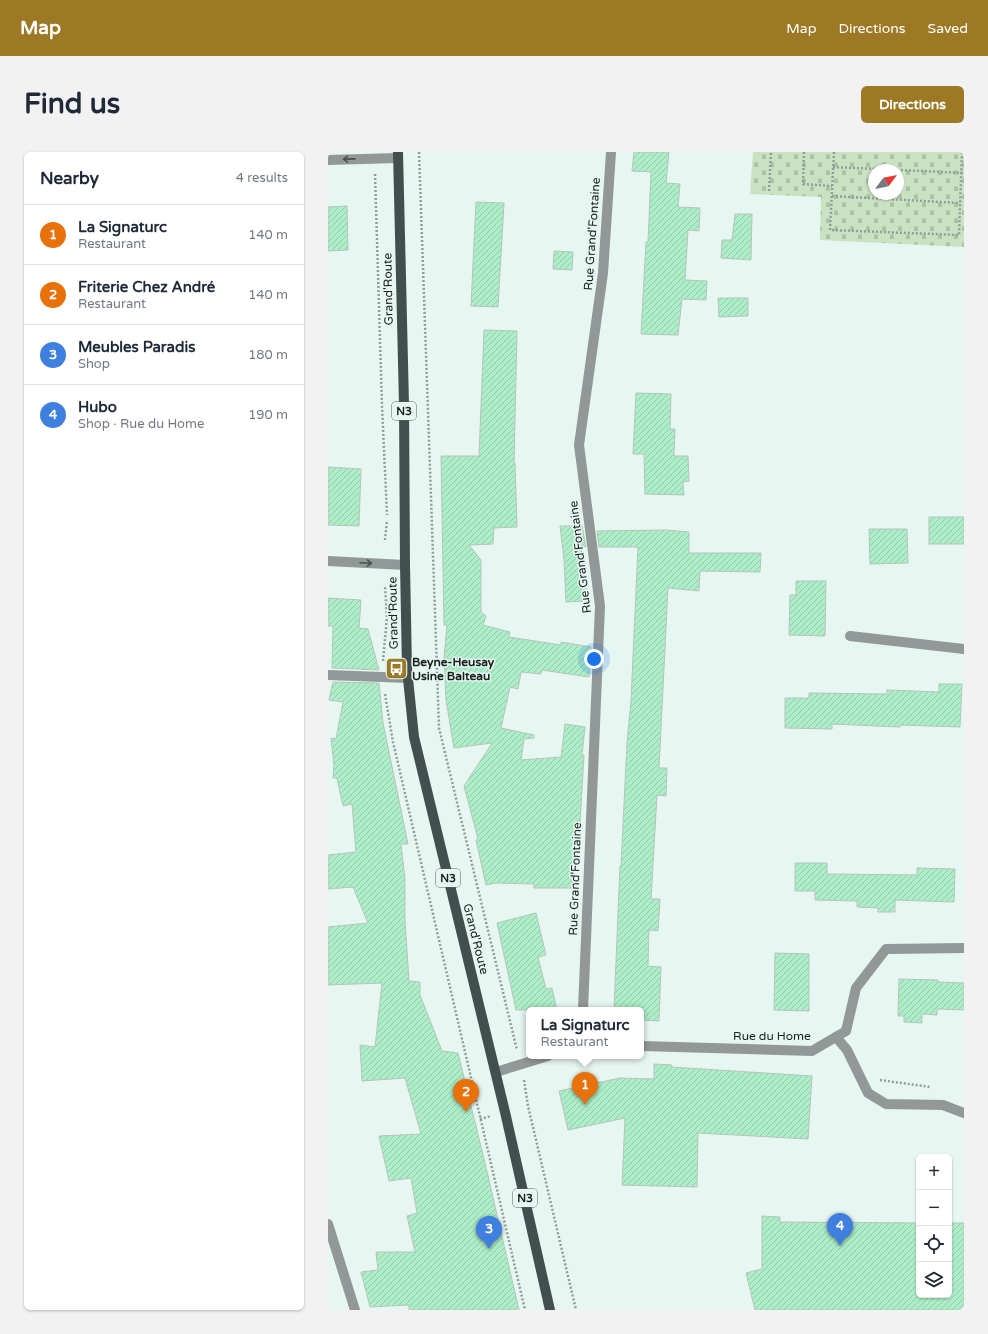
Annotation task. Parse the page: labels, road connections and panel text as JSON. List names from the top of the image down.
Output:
{
  "streets": {
    "main road": ["Grand'Route", "N3"],
    "street": ["Rue Grand'Fontaine", "Rue du Home"]
  },
  "places": {
    "bus stop": ["Beyne-Heusay Usine Balteau"]
  },
  "north": "top right",
  "page": {
    "header": "Map",
    "nav": ["Map", "Directions", "Saved"],
    "buttons": "Directions",
    "title": "Find us",
    "heading": ["Nearby", "4 results"],
    "list": [
      {
        "mark": "1",
        "name": "La Signaturc",
        "note": "Restaurant",
        "value": "140 m"
      },
      {
        "mark": "2",
        "name": "Friterie Chez André",
        "note": "Restaurant",
        "value": "140 m"
      },
      {
        "mark": "3",
        "name": "Meubles Paradis",
        "note": "Shop",
        "value": "180 m"
      },
      {
        "mark": "4",
        "name": "Hubo",
        "note": "Shop · Rue du Home",
        "value": "190 m"
      }
    ],
    "popup": ["La Signaturc", "Restaurant"],
    "pins": [
      "1",
      "2",
      "4",
      "3"
    ],
    "map_buttons": ["+", "−"]
  }
}
